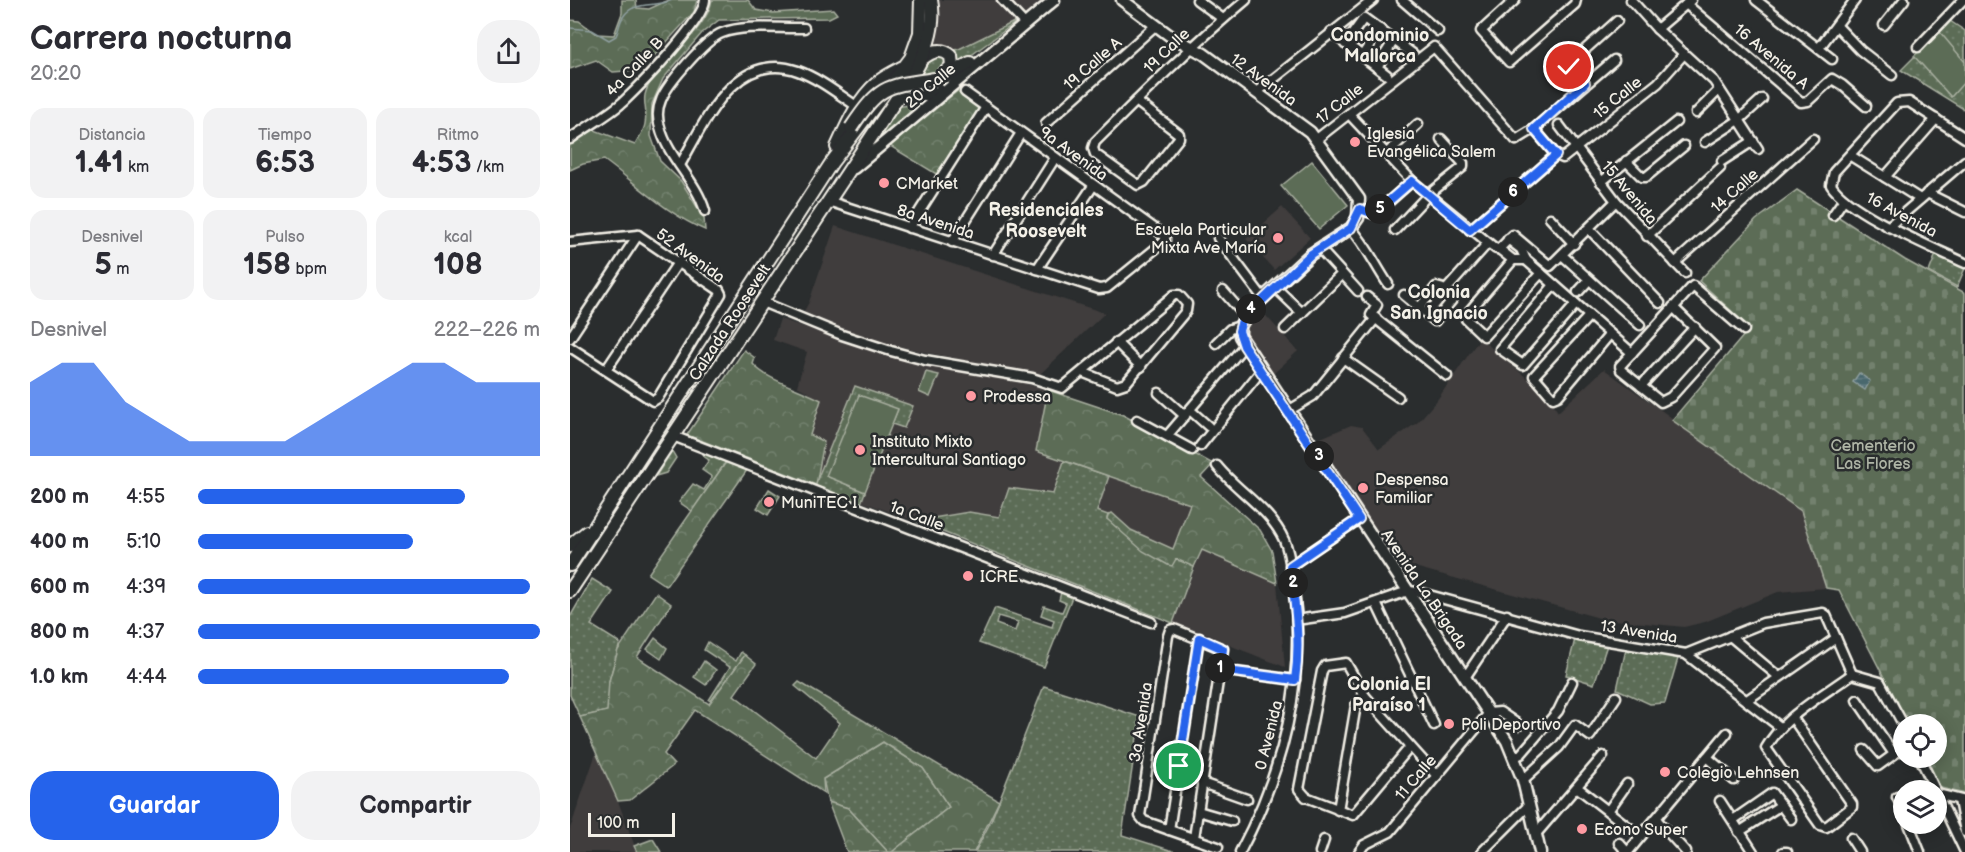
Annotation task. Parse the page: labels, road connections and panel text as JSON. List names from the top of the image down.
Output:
{
  "streets": {
    "highway": ["Calzada Roosevelt"],
    "main road": ["12 Avenida", "20 Calle", "Avenida La Brigada"],
    "street": [
      "19 Calle",
      "16 Avenida A",
      "19 Calle A",
      "4a Calle B",
      "15 Calle",
      "17 Calle",
      "9a Avenida",
      "14 Calle",
      "15 Avenida",
      "16 Avenida",
      "8a Avenida",
      "52 Avenida",
      "1a Calle",
      "13 Avenida",
      "3a Avenida",
      "0 Avenida",
      "11 Calle"
    ]
  },
  "crossings": [
    ["19 Calle", "12 Avenida"],
    ["19 Calle A", "12 Avenida"],
    ["12 Avenida", "17 Calle"],
    ["20 Calle", "Calzada Roosevelt"],
    ["15 Calle", "15 Avenida"],
    ["9a Avenida", "8a Avenida"],
    ["14 Calle", "15 Avenida"],
    ["8a Avenida", "Calzada Roosevelt"],
    ["Calzada Roosevelt", "1a Calle"],
    ["Avenida La Brigada", "11 Calle"]
  ],
  "districts": [
    "Condominio Mallorca",
    "Residenciales Roosevelt",
    "Colonia San Ignacio",
    "Colonia El Paraíso 1"
  ],
  "parks": ["Cementerio Las Flores"],
  "places": [
    "Iglesia Evangélica Salem",
    "CMarket",
    "Escuela Particular Mixta Ave María",
    "Prodessa",
    "Instituto Mixto Intercultural Santiago",
    "Despensa Familiar",
    "MuniTEC I",
    "ICRE",
    "Poli Deportivo",
    "Colegio Lehnsen",
    "Econo Super"
  ],
  "scale_bar": "100 m",
  "page": {
    "heading": ["Carrera nocturna", "20:20"],
    "stats": [
      ["Distancia", "1.41 km"],
      ["Tiempo", "6:53"],
      ["Ritmo", "4:53 /km"],
      ["Desnivel", "5 m"],
      ["Pulso", "158 bpm"],
      ["kcal", "108"]
    ],
    "pins": [
      "6",
      "5",
      "4",
      "3",
      "2",
      "1"
    ],
    "chart": ["Desnivel", "222–226 m"],
    "list": [
      {
        "name": "200 m",
        "note": "4:55"
      },
      {
        "name": "400 m",
        "note": "5:10"
      },
      {
        "name": "600 m",
        "note": "4:39"
      },
      {
        "name": "800 m",
        "note": "4:37"
      },
      {
        "name": "1.0 km",
        "note": "4:44"
      }
    ],
    "buttons": ["Guardar", "Compartir"],
    "scale": "100 m"
  }
}
